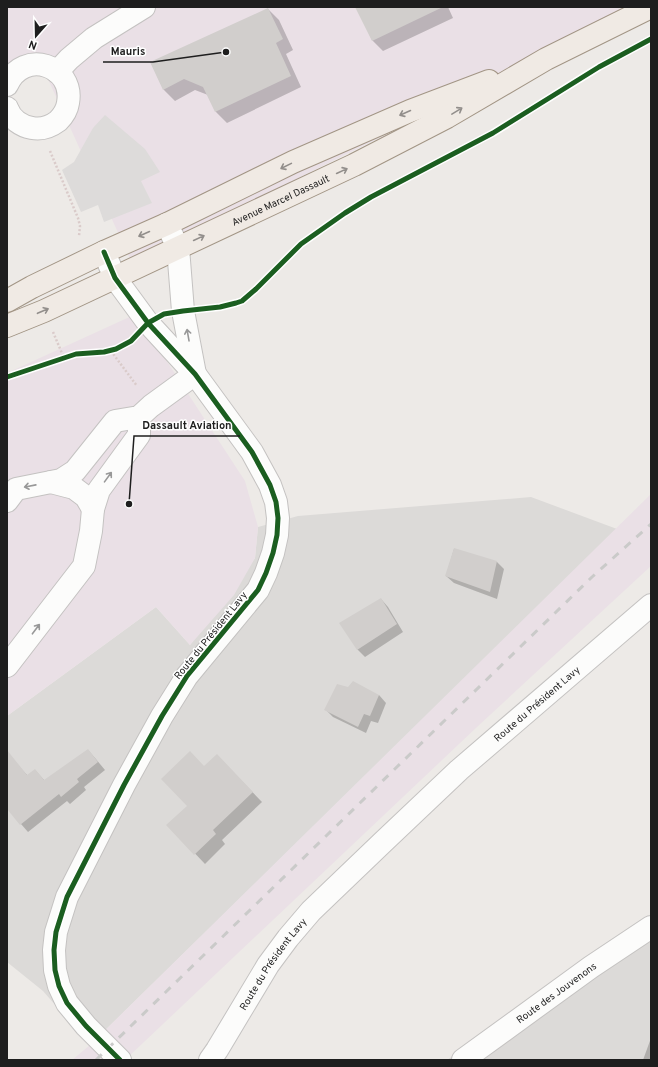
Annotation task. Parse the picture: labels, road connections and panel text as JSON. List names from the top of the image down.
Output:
{
  "streets": {
    "main road": ["Avenue Marcel Dassault"],
    "street": ["Route du Président Lavy", "Route des Jouvenons"]
  },
  "crossings": [
    ["Avenue Marcel Dassault", "Route du Président Lavy"]
  ],
  "places": ["Mauris", "Dassault Aviation"],
  "north": "bottom"
}
